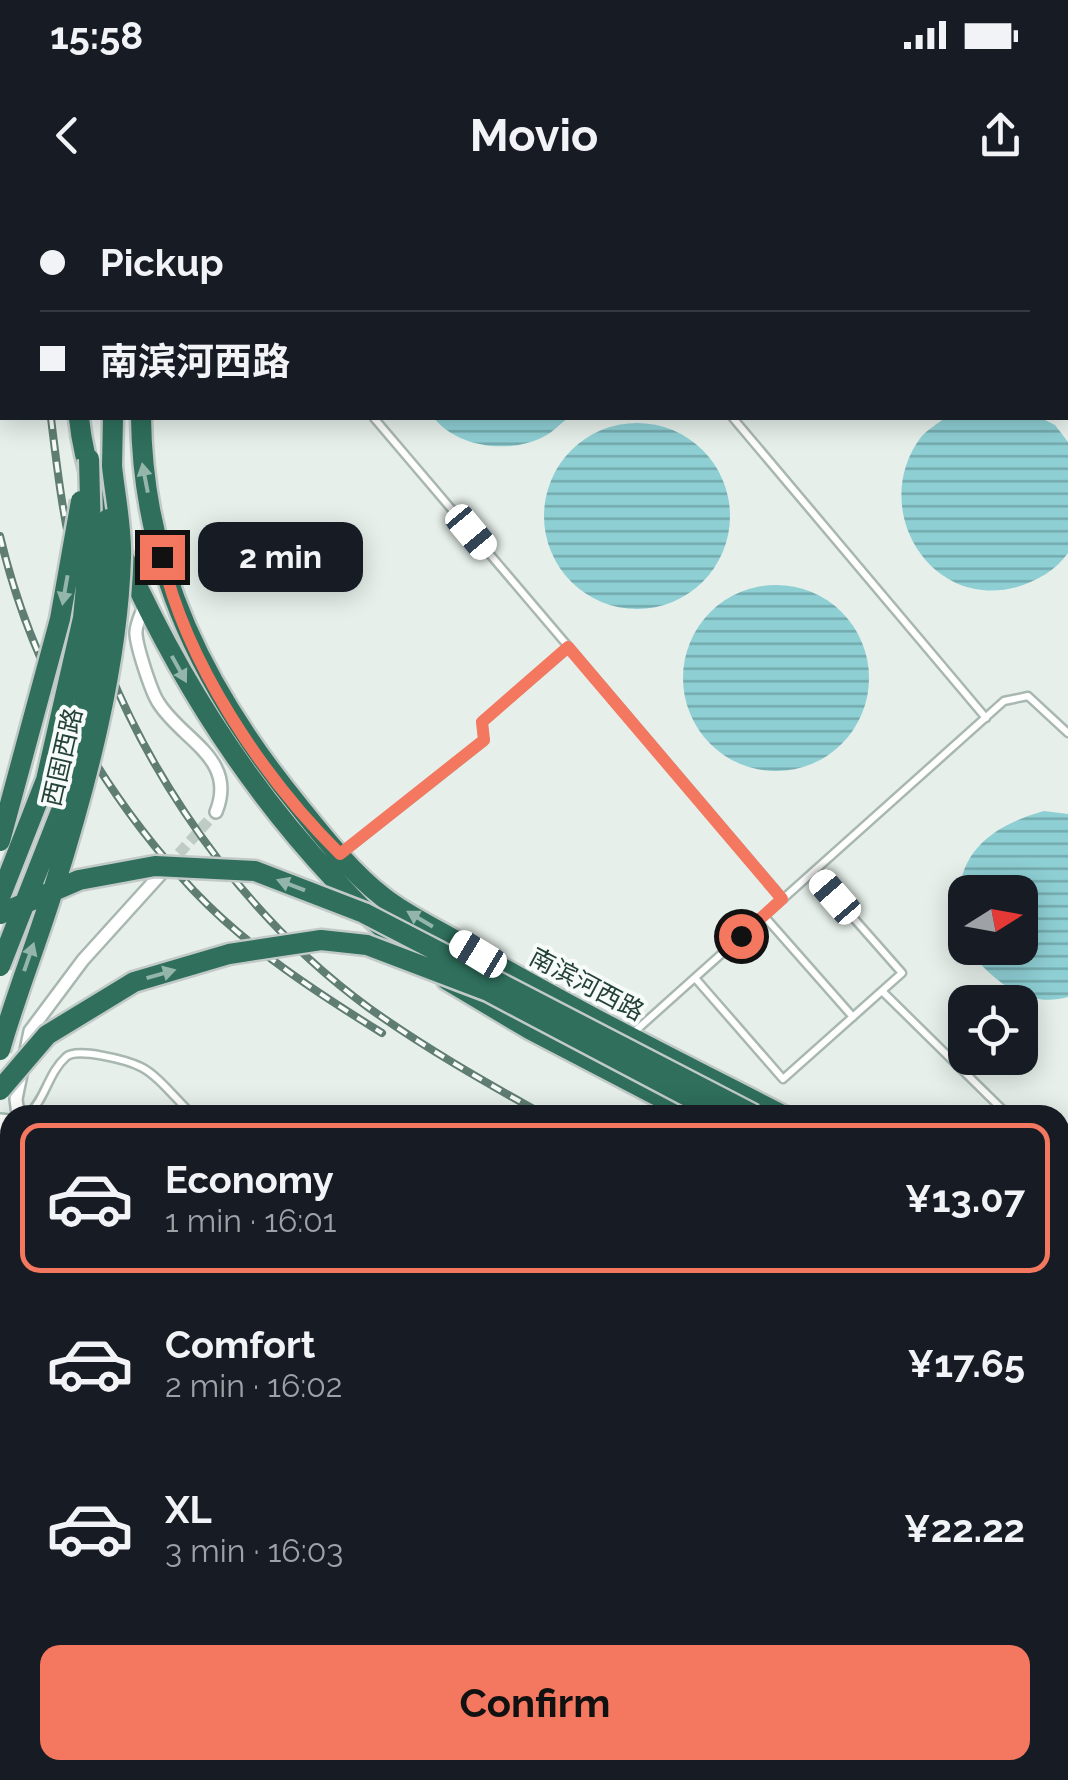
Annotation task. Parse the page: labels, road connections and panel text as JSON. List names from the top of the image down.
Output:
{
  "streets": {
    "highway": ["西固西路", "南滨河西路"]
  },
  "north": "right",
  "page": {
    "status": "15:58",
    "header": "Movio",
    "banner": ["Pickup", "南滨河西路"],
    "bubble": "2 min",
    "list": [
      {
        "name": "Economy",
        "note": "1 min · 16:01",
        "value": "¥13.07"
      },
      {
        "name": "Comfort",
        "note": "2 min · 16:02",
        "value": "¥17.65"
      },
      {
        "name": "XL",
        "note": "3 min · 16:03",
        "value": "¥22.22"
      }
    ],
    "buttons": "Confirm"
  }
}
